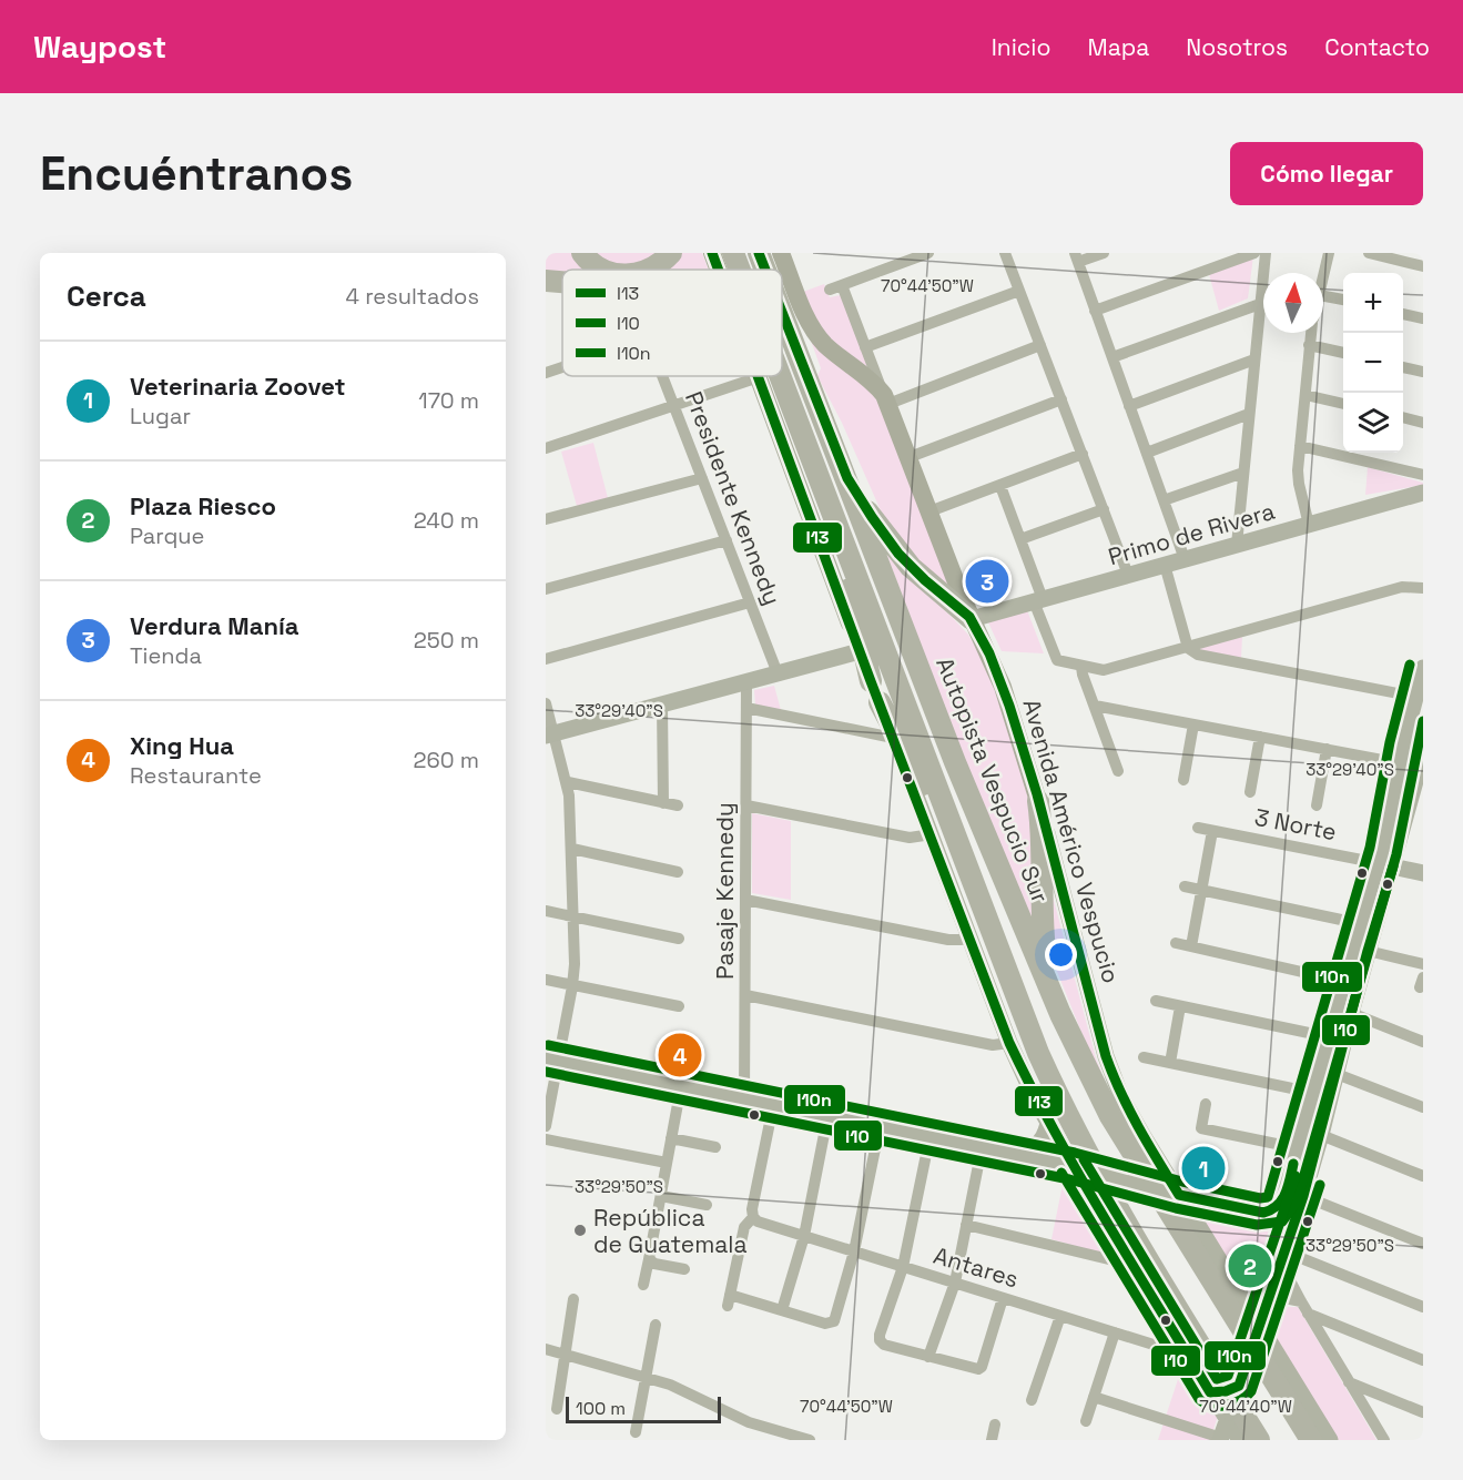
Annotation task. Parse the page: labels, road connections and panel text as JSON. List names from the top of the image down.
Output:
{
  "streets": {
    "highway": ["Autopista Vespucio Sur"],
    "main road": ["Primo de Rivera", "3 Norte", "Avenida Américo Vespucio"],
    "street": ["Presidente Kennedy", "Pasaje Kennedy", "Antares"]
  },
  "crossings": [
    ["Primo de Rivera", "Avenida Américo Vespucio"]
  ],
  "places": ["República de Guatemala"],
  "lines": ["transit line I13", "transit line I10n", "transit line I10"],
  "legend": ["I13", "I10", "I10n"],
  "scale_bar": "100 m",
  "north": "top",
  "page": {
    "header": "Waypost",
    "nav": [
      "Inicio",
      "Mapa",
      "Nosotros",
      "Contacto"
    ],
    "buttons": "Cómo llegar",
    "title": "Encuéntranos",
    "heading": ["Cerca", "4 resultados"],
    "map_buttons": ["+", "−"],
    "list": [
      {
        "mark": "1",
        "name": "Veterinaria Zoovet",
        "note": "Lugar",
        "value": "170 m"
      },
      {
        "mark": "2",
        "name": "Plaza Riesco",
        "note": "Parque",
        "value": "240 m"
      },
      {
        "mark": "3",
        "name": "Verdura Manía",
        "note": "Tienda",
        "value": "250 m"
      },
      {
        "mark": "4",
        "name": "Xing Hua",
        "note": "Restaurante",
        "value": "260 m"
      }
    ],
    "pins": [
      "3",
      "4",
      "1",
      "2"
    ],
    "scale": "100 m"
  },
  "coordinates": [
    "70°44'50\"W",
    "33°29'40\"S",
    "33°29'50\"S",
    "70°44'40\"W"
  ]
}
